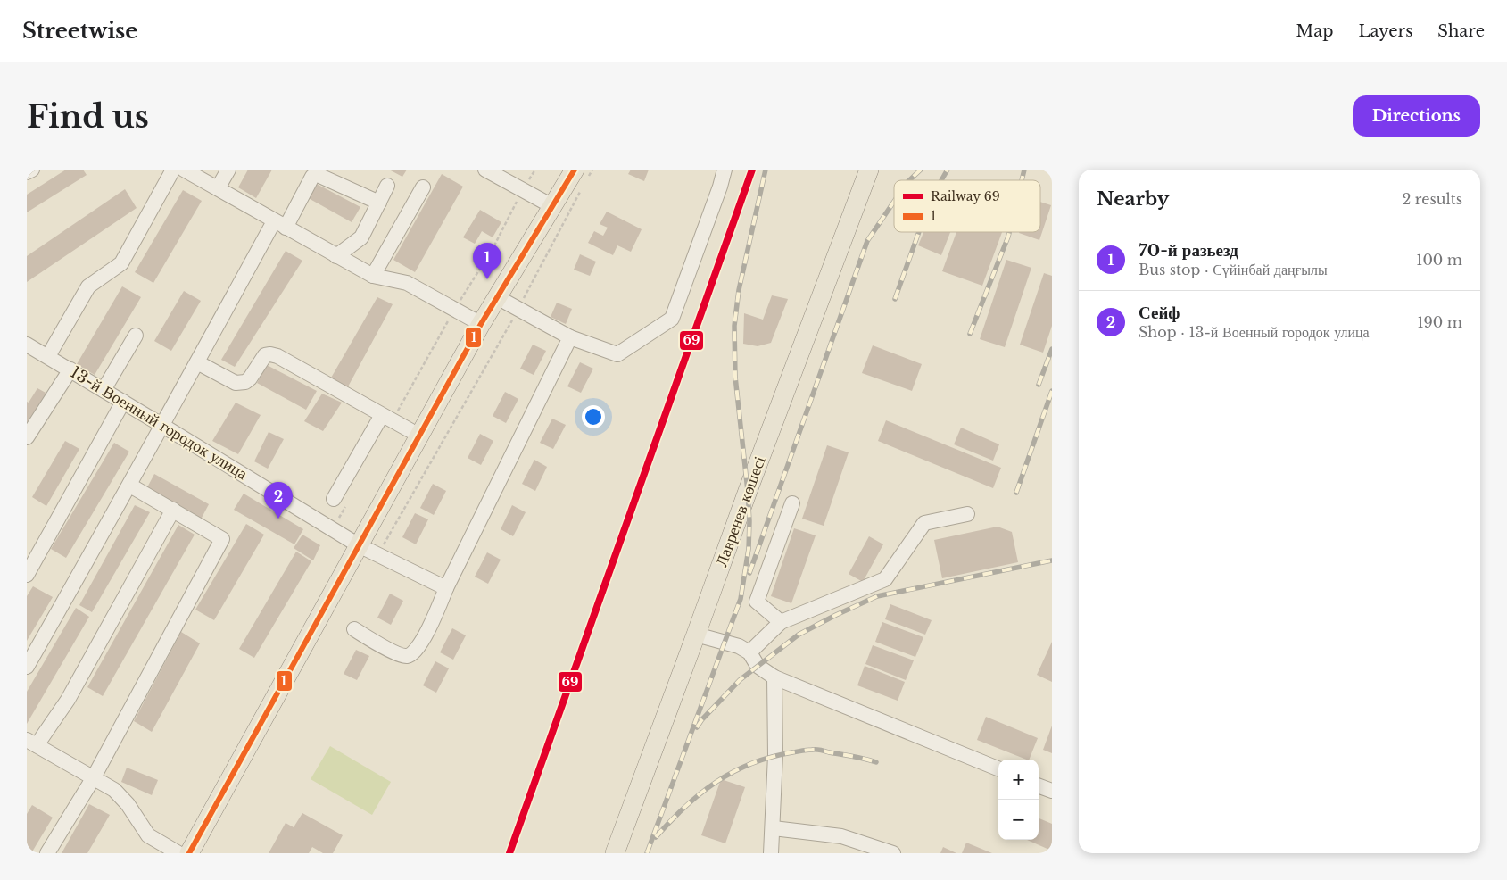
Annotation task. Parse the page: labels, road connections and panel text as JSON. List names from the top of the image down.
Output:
{
  "streets": {
    "main road": ["Лавренев көшесі"],
    "street": ["13-й Военный городок улица"]
  },
  "lines": ["rail line 69", "transit line 1"],
  "legend": ["Railway 69", "1"],
  "page": {
    "header": "Streetwise",
    "nav": ["Map", "Layers", "Share"],
    "buttons": "Directions",
    "title": "Find us",
    "heading": ["Nearby", "2 results"],
    "list": [
      {
        "mark": "1",
        "name": "70-й разьезд",
        "note": "Bus stop · Сүйінбай даңғылы",
        "value": "100 m"
      },
      {
        "mark": "2",
        "name": "Сейф",
        "note": "Shop · 13-й Военный городок улица",
        "value": "190 m"
      }
    ],
    "pins": ["1", "2"],
    "map_buttons": ["+", "−"]
  }
}
